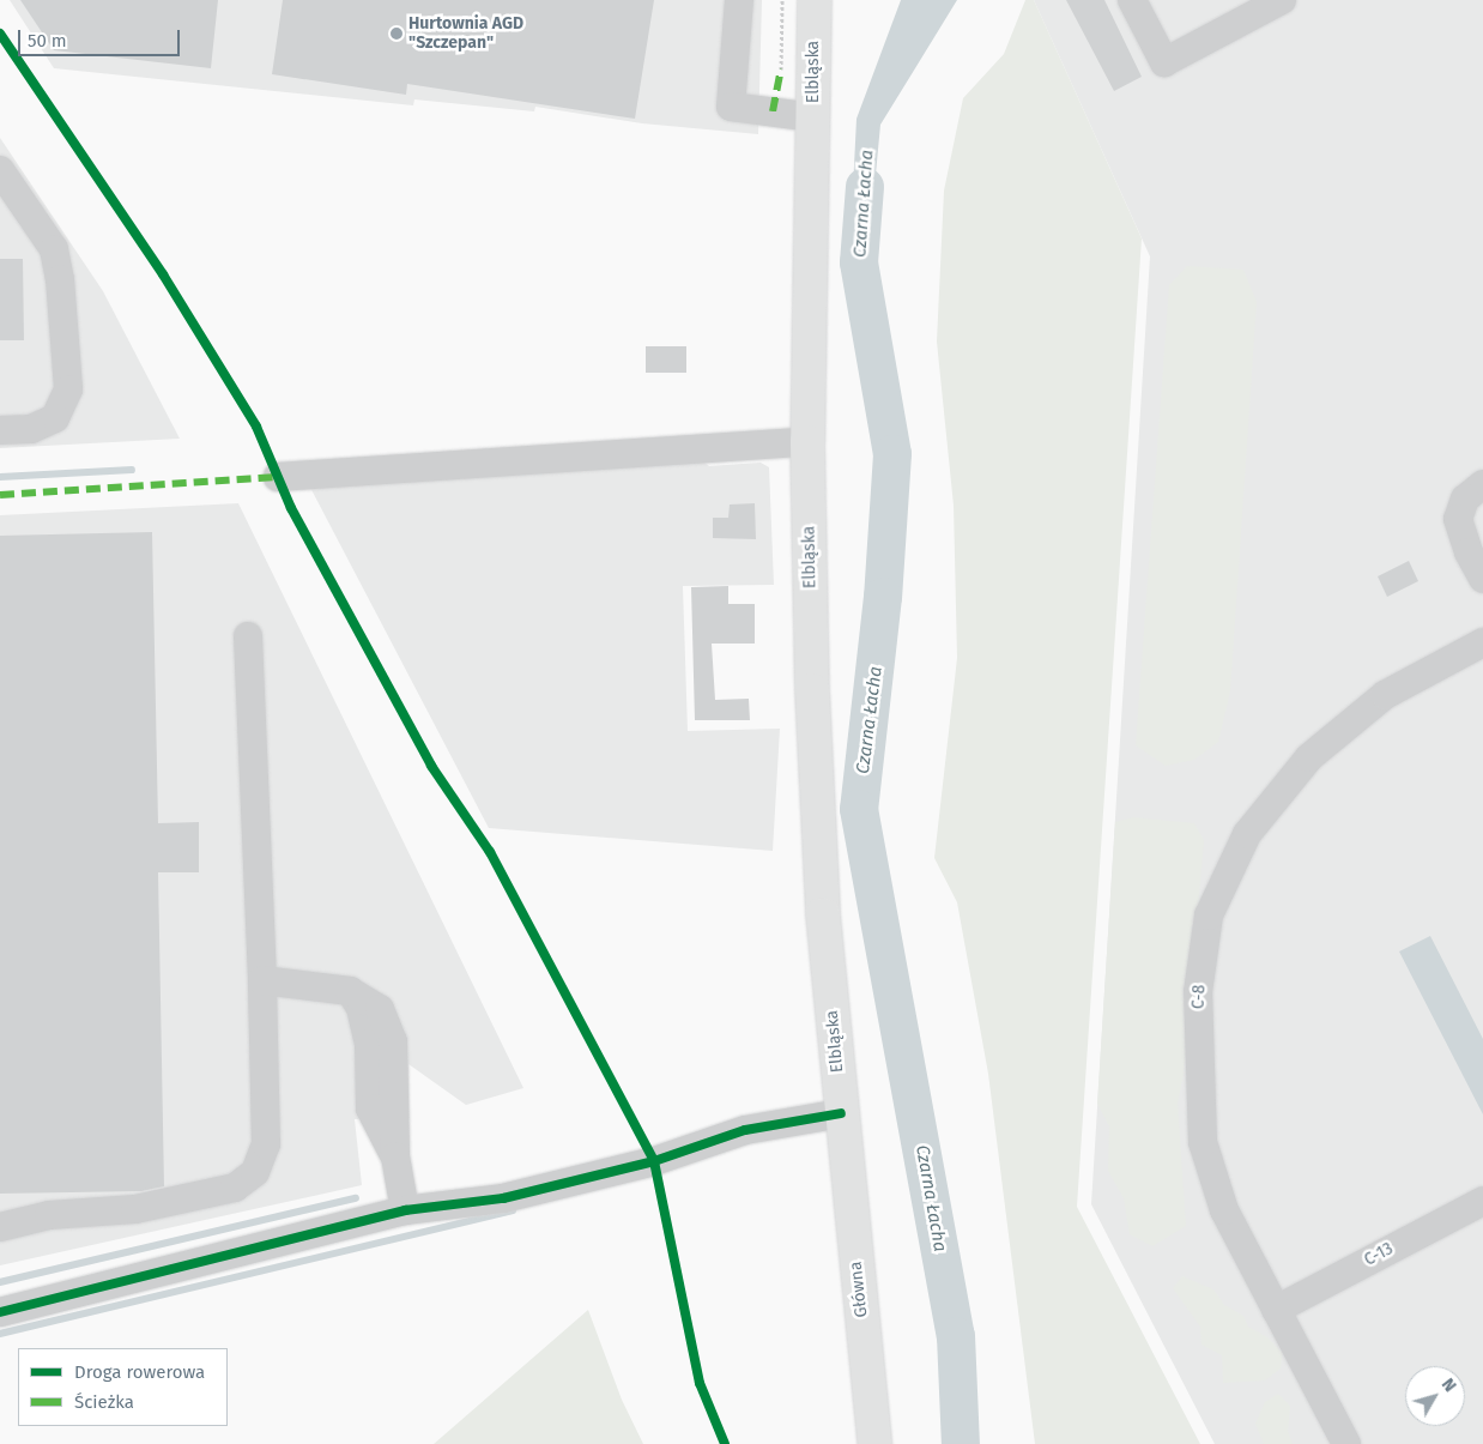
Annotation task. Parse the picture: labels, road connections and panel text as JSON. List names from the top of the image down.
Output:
{
  "streets": {
    "main road": ["Elbląska", "Główna"],
    "street": ["C-8", "C-13"]
  },
  "crossings": [
    ["Elbląska", "Główna"],
    ["C-8", "C-13"]
  ],
  "water": ["Czarna Łacha"],
  "places": ["Hurtownia AGD \"Szczepan\""],
  "legend": ["Droga rowerowa", "Ścieżka"],
  "scale_bar": "50 m",
  "north": "top right"
}
